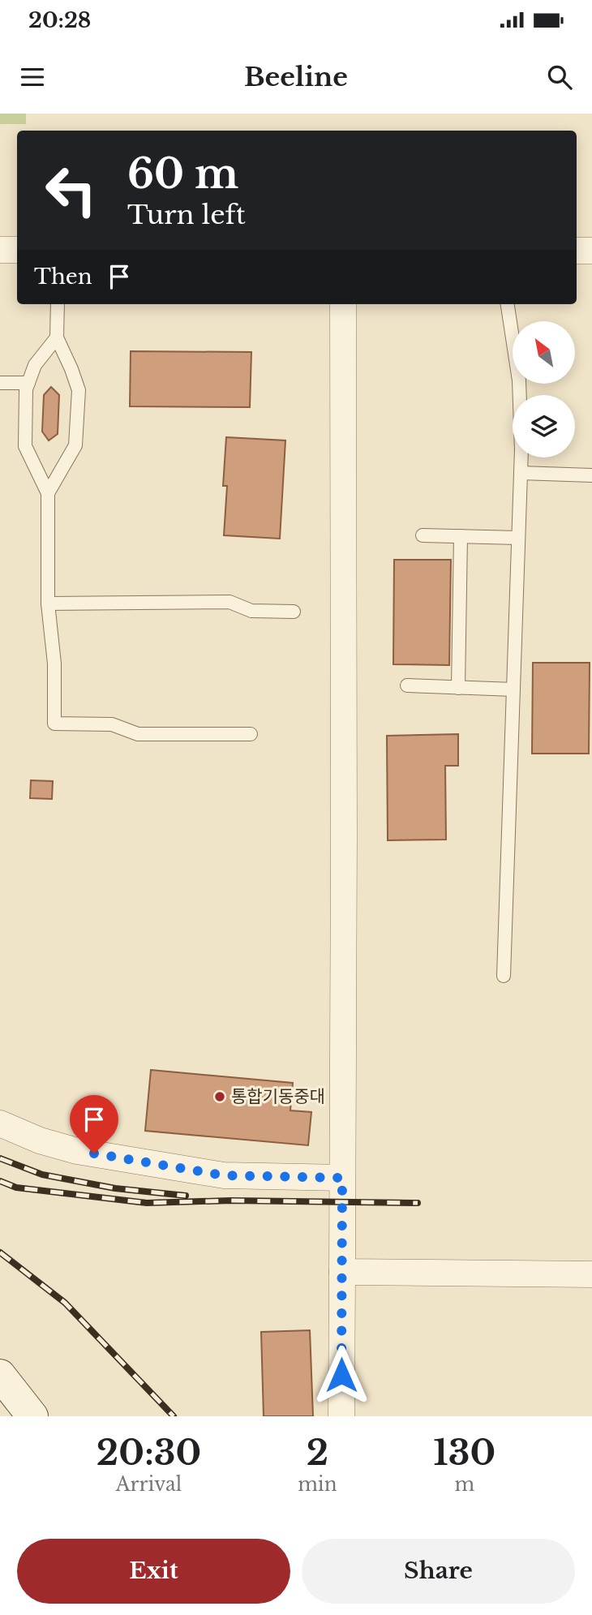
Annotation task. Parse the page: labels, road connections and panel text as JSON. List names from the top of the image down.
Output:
{
  "places": ["통합기동중대"],
  "north": "top left",
  "page": {
    "status": "20:28",
    "header": "Beeline",
    "turn": ["60 m", "Turn left"],
    "then": "Then",
    "eta": [
      "20:30",
      "Arrival",
      "2",
      "min",
      "130",
      "m"
    ],
    "buttons": ["Exit", "Share"]
  }
}
